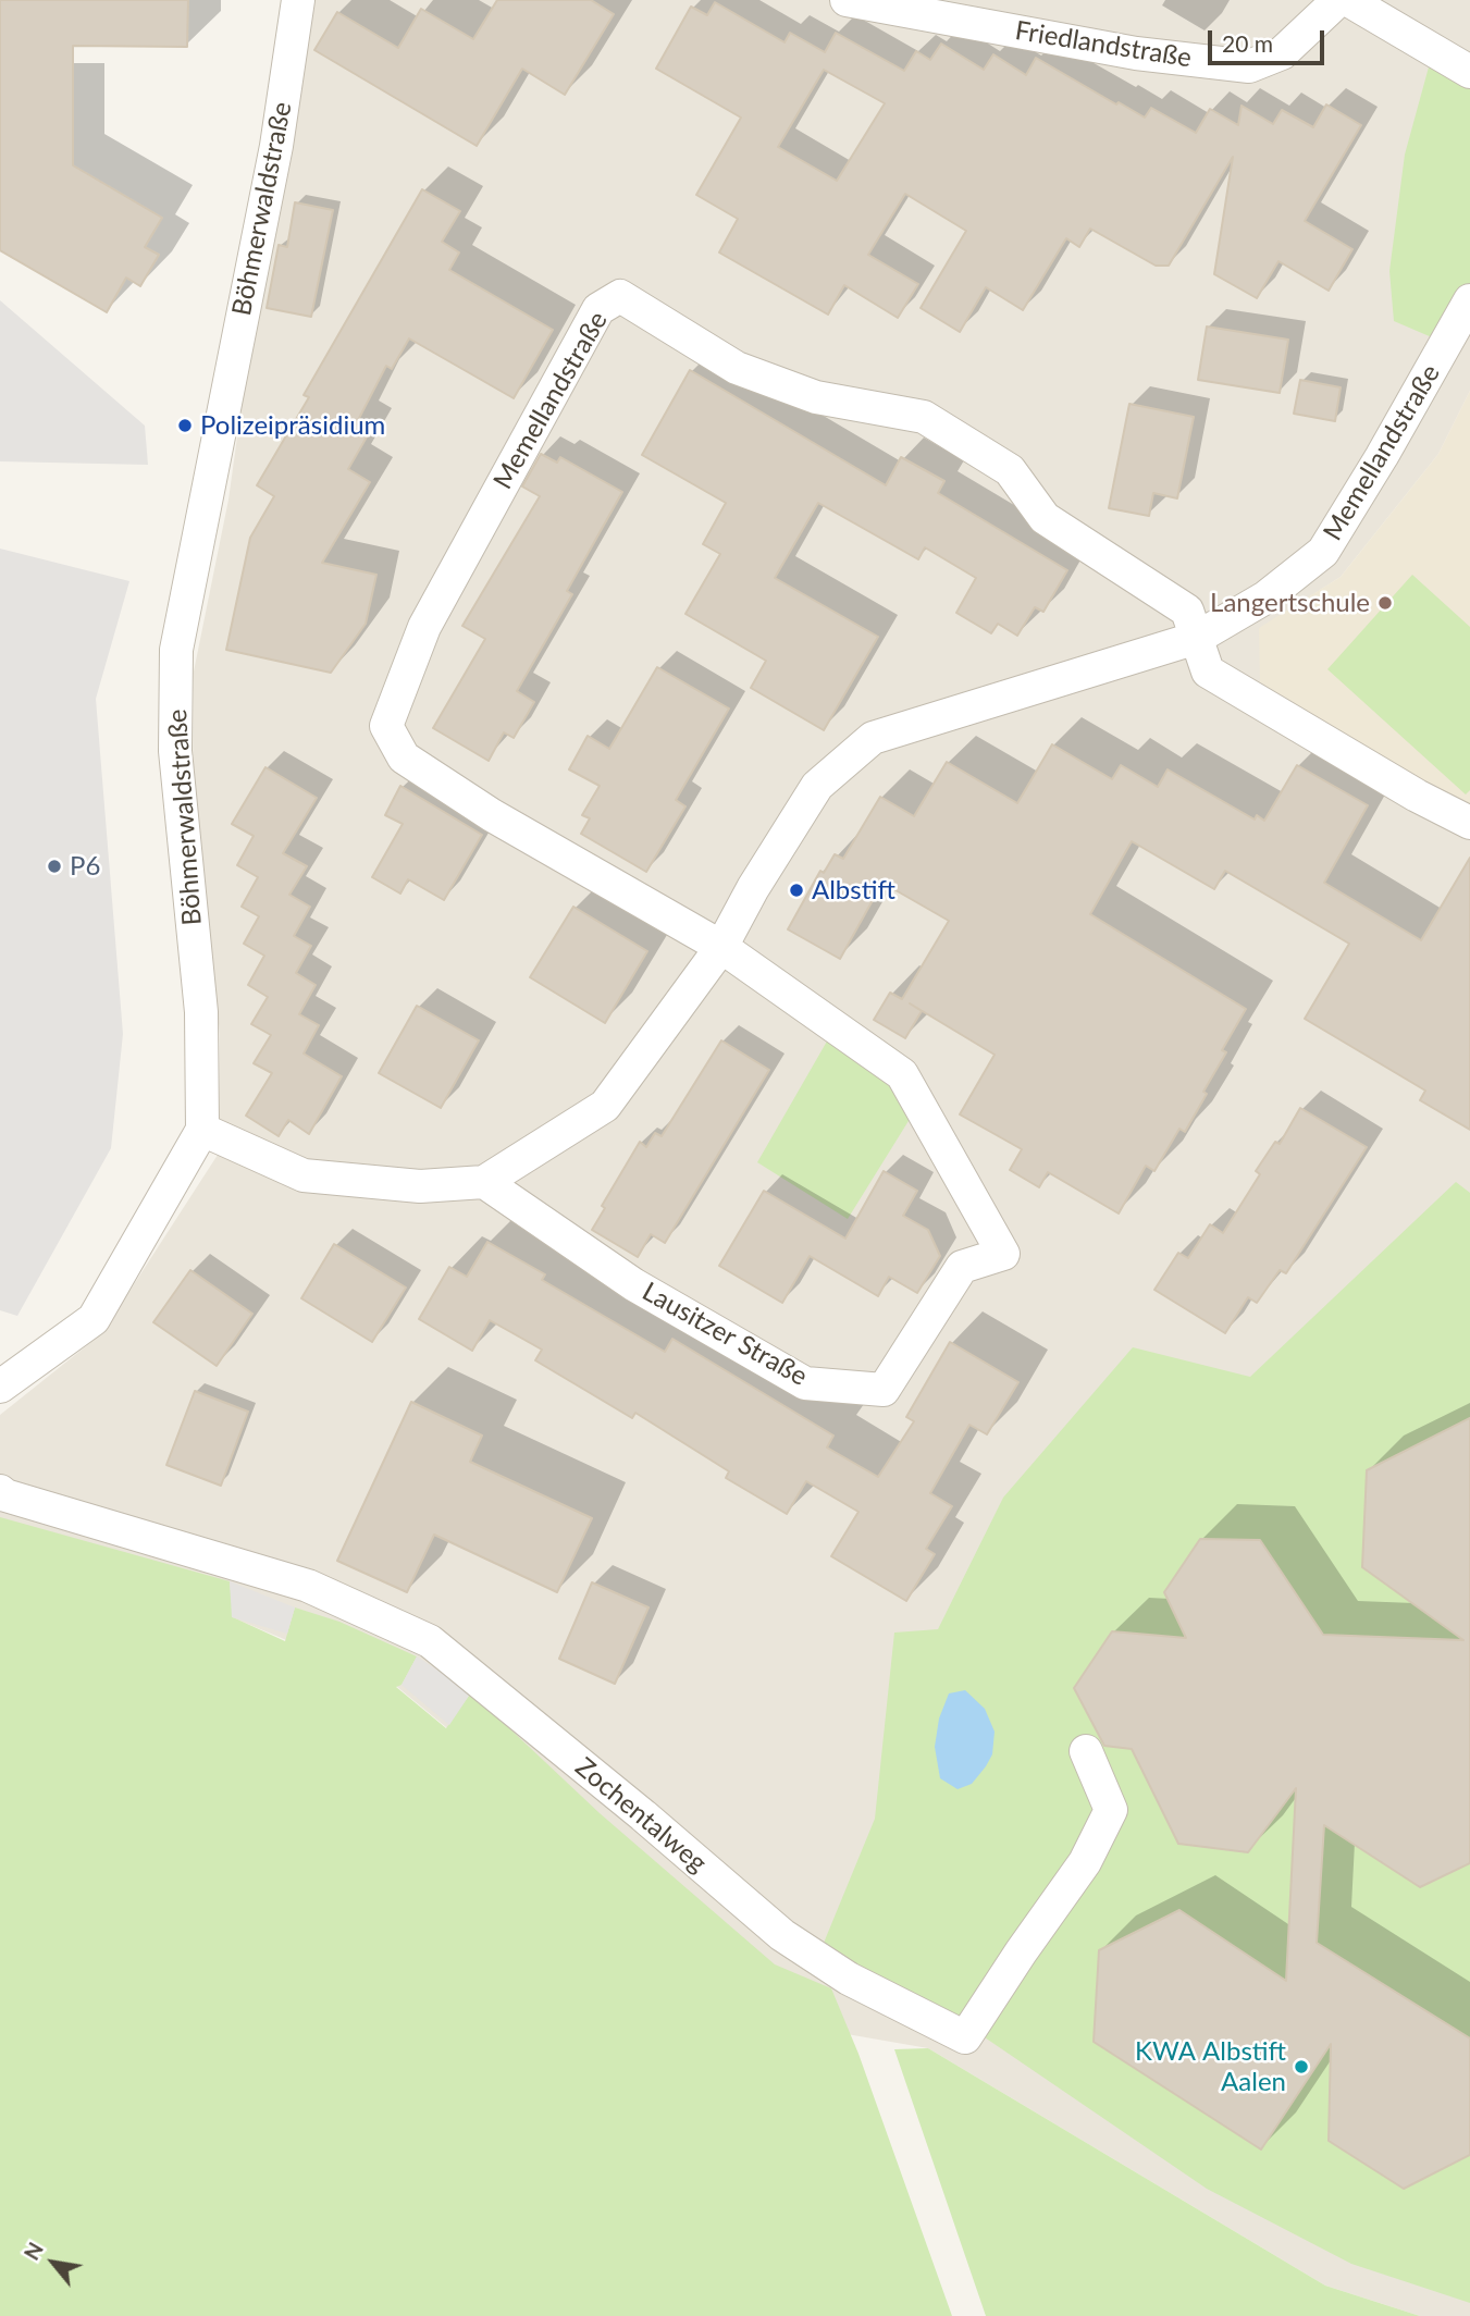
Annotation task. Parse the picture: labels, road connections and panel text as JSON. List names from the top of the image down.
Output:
{
  "streets": {
    "street": [
      "Friedlandstraße",
      "Böhmerwaldstraße",
      "Memellandstraße",
      "Lausitzer Straße",
      "Zochentalweg"
    ]
  },
  "crossings": [
    ["Böhmerwaldstraße", "Memellandstraße"],
    ["Memellandstraße", "Lausitzer Straße"]
  ],
  "places": [
    "Polizeipräsidium",
    "Langertschule",
    "P6",
    "Albstift",
    "KWA Albstift Aalen"
  ],
  "scale_bar": "20 m",
  "north": "top left"
}
